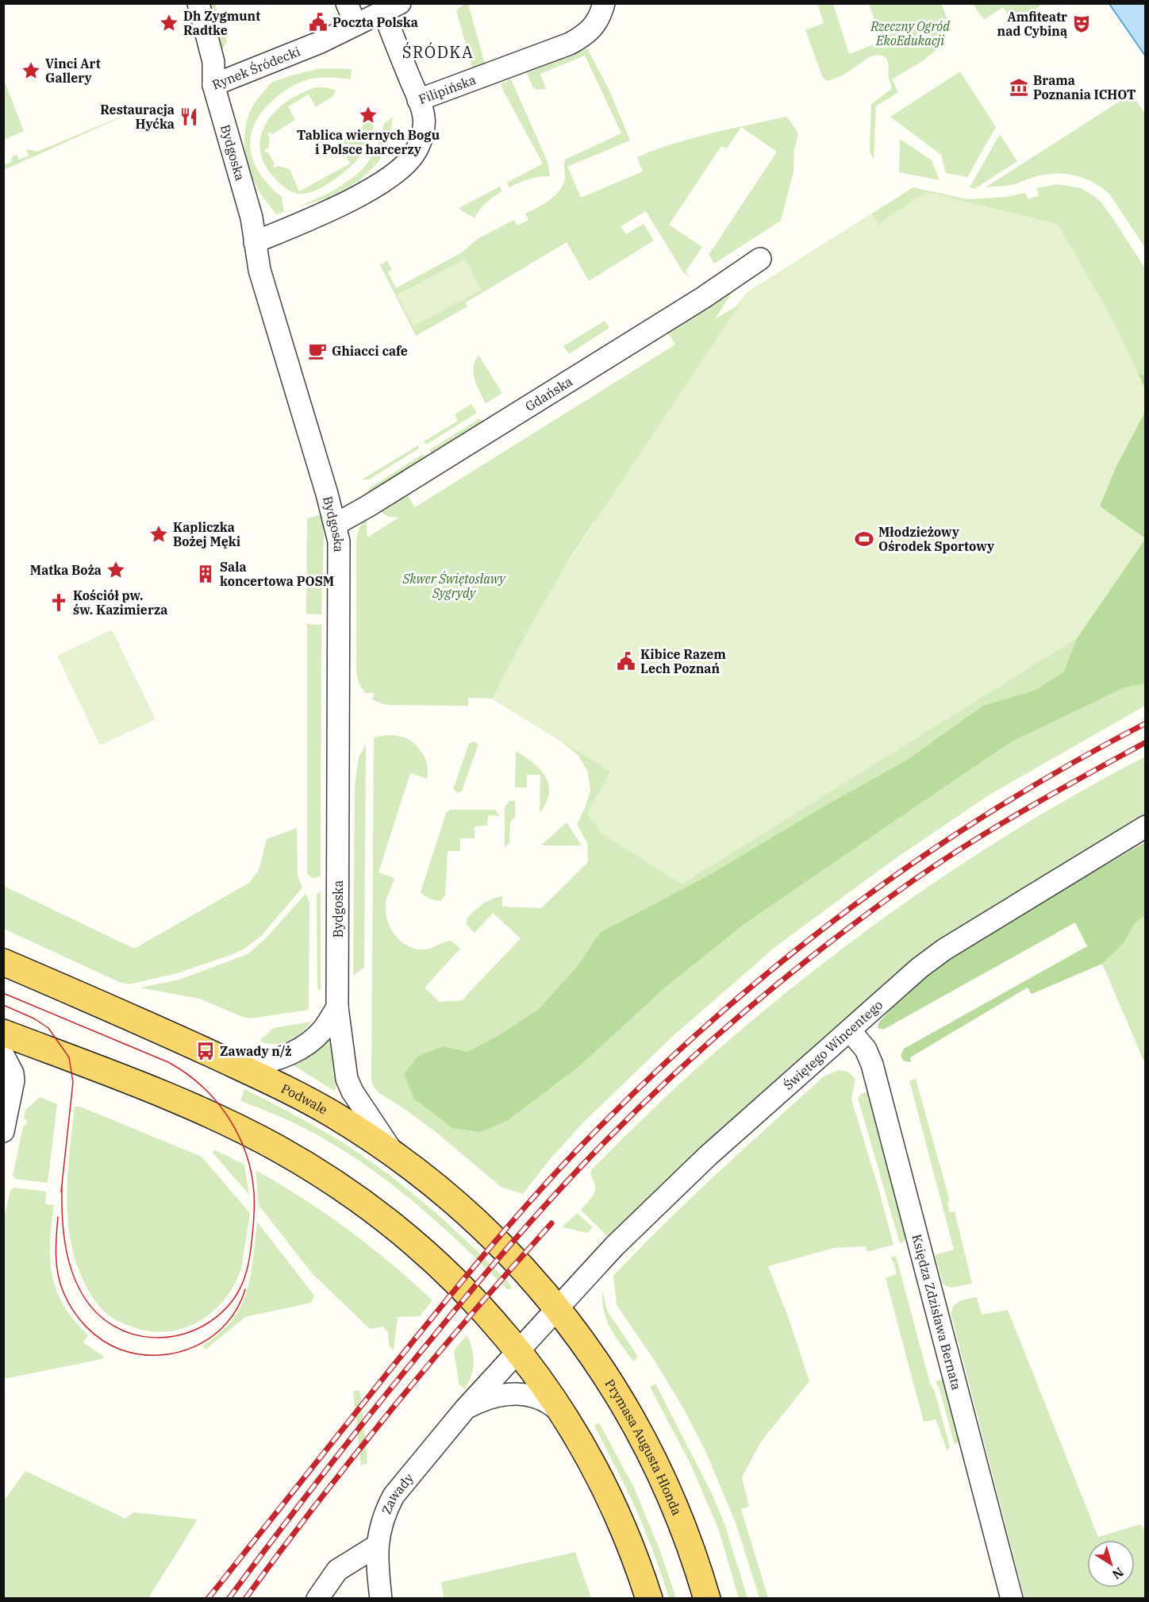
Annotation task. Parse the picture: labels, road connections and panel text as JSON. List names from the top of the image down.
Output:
{
  "streets": {
    "main road": ["Podwale", "Prymasa Augusta Hlonda"],
    "street": [
      "Rynek Śródecki",
      "Filipińska",
      "Bydgoska",
      "Gdańska",
      "Świętego Wincentego",
      "Księdza Zdzisława Bernata",
      "Zawady"
    ]
  },
  "crossings": [
    ["Rynek Śródecki", "Bydgoska"],
    ["Filipińska", "Bydgoska"],
    ["Bydgoska", "Gdańska"],
    ["Bydgoska", "Podwale"],
    ["Świętego Wincentego", "Podwale"],
    ["Świętego Wincentego", "Księdza Zdzisława Bernata"],
    ["Świętego Wincentego", "Prymasa Augusta Hlonda"],
    ["Świętego Wincentego", "Zawady"],
    ["Podwale", "Prymasa Augusta Hlonda"],
    ["Podwale", "Zawady"],
    ["Prymasa Augusta Hlonda", "Zawady"]
  ],
  "districts": ["ŚRÓDKA"],
  "parks": ["Rzeczny Ogród EkoEdukacji", "Skwer Świętosławy Sygrydy"],
  "places": {
    "public building": ["Poczta Polska", "Kibice Razem Lech Poznań"],
    "place": [
      "Dh Zygmunt Radtke",
      "Vinci Art Gallery",
      "Tablica wiernych Bogu i Polsce harcerzy",
      "Kapliczka Bożej Męki",
      "Matka Boża"
    ],
    "theatre": ["Amfiteatr nad Cybiną"],
    "museum": ["Brama Poznania ICHOT"],
    "restaurant": ["Restauracja Hyćka"],
    "cafe": ["Ghiacci cafe"],
    "sports": ["Młodzieżowy Ośrodek Sportowy"],
    "building": ["Sala koncertowa POSM"],
    "church": ["Kościół pw. św. Kazimierza"],
    "bus stop": ["Zawady n/ż"]
  },
  "north": "bottom right"
}
